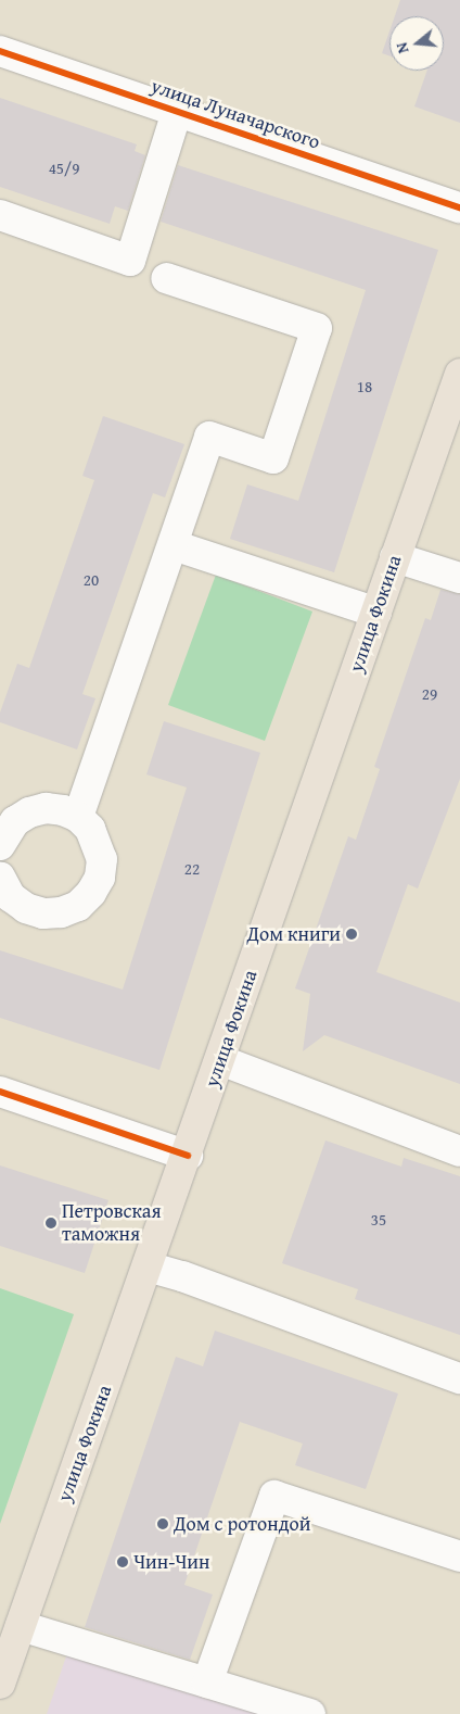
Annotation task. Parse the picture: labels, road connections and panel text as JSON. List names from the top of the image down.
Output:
{
  "streets": {
    "main road": ["улица Фокина"],
    "street": ["улица Луначарского"]
  },
  "places": [
    "Дом книги",
    "Петровская таможня",
    "Дом с ротондой",
    "Чин-Чин"
  ],
  "house_numbers": [
    "45/9",
    "18",
    "20",
    "29",
    "22",
    "35"
  ],
  "north": "left"
}
